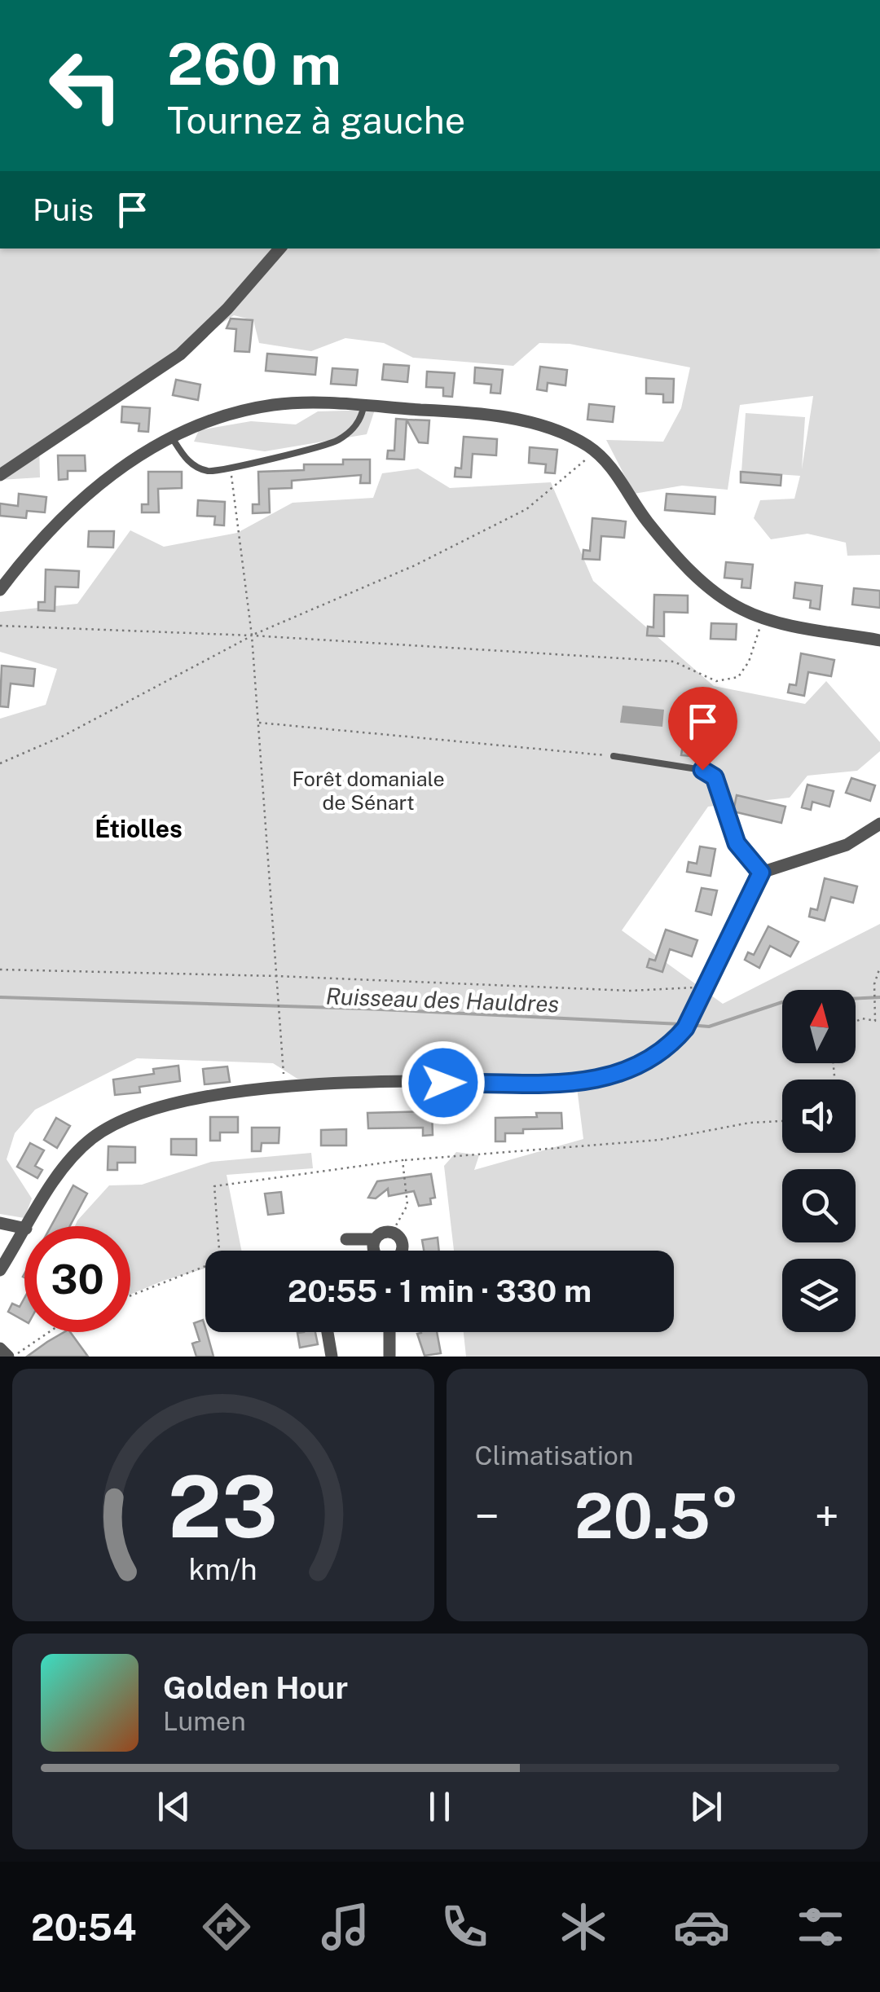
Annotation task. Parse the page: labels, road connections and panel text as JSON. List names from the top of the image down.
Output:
{
  "districts": ["Étiolles"],
  "water": ["Ruisseau des Hauldres"],
  "parks": ["Forêt domaniale de Sénart"],
  "north": "top",
  "page": {
    "turn": ["260 m", "Tournez à gauche"],
    "then": "Puis",
    "limit": "30",
    "trip": "20:55 · 1 min · 330 m",
    "tile": "Climatisation",
    "heat": ["−", "20.5°", "+"],
    "song": ["Golden Hour", "Lumen"],
    "tabs": "20:54",
    "gauge": ["23", "km/h"]
  }
}
